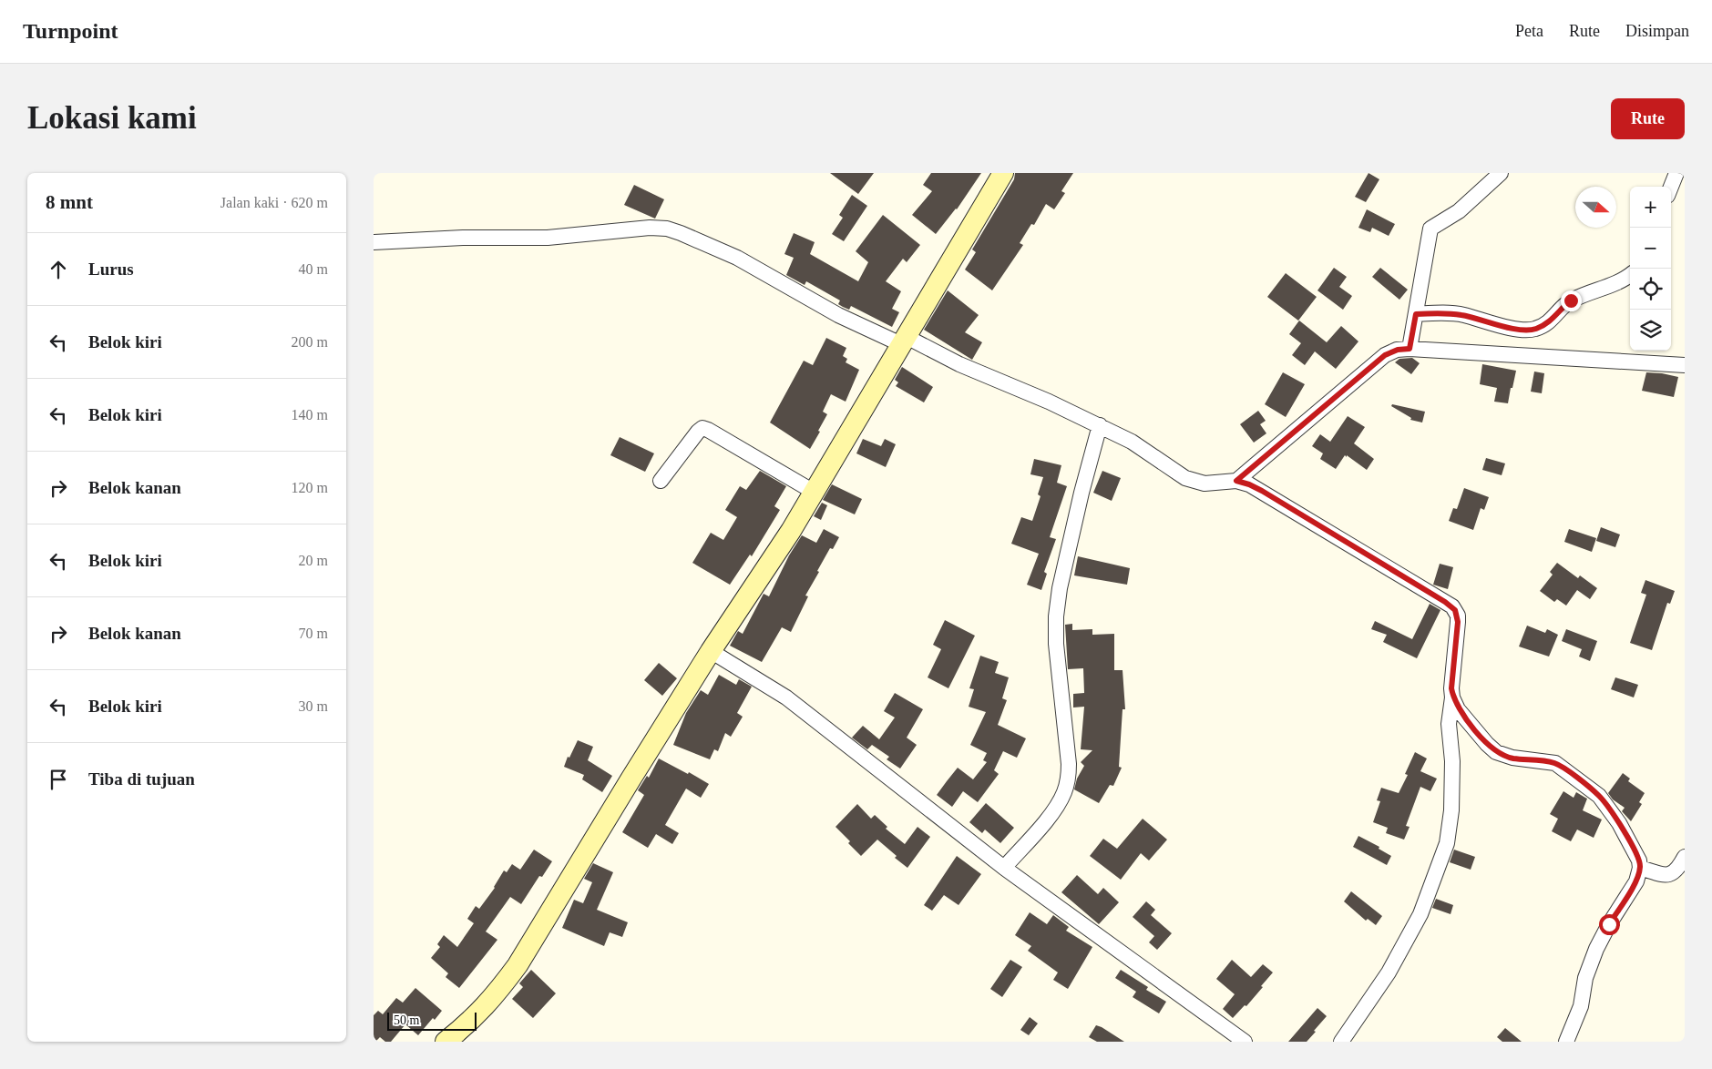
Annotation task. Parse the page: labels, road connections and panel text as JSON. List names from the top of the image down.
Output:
{
  "scale_bar": "50 m",
  "north": "right",
  "page": {
    "header": "Turnpoint",
    "nav": ["Peta", "Rute", "Disimpan"],
    "buttons": "Rute",
    "title": "Lokasi kami",
    "heading": ["8 mnt", "Jalan kaki · 620 m"],
    "map_buttons": ["+", "−"],
    "list": [
      ["Lurus", "40 m"],
      ["Belok kiri", "200 m"],
      ["Belok kiri", "140 m"],
      ["Belok kanan", "120 m"],
      ["Belok kiri", "20 m"],
      ["Belok kanan", "70 m"],
      ["Belok kiri", "30 m"],
      "Tiba di tujuan"
    ],
    "scale": "50 m"
  }
}
